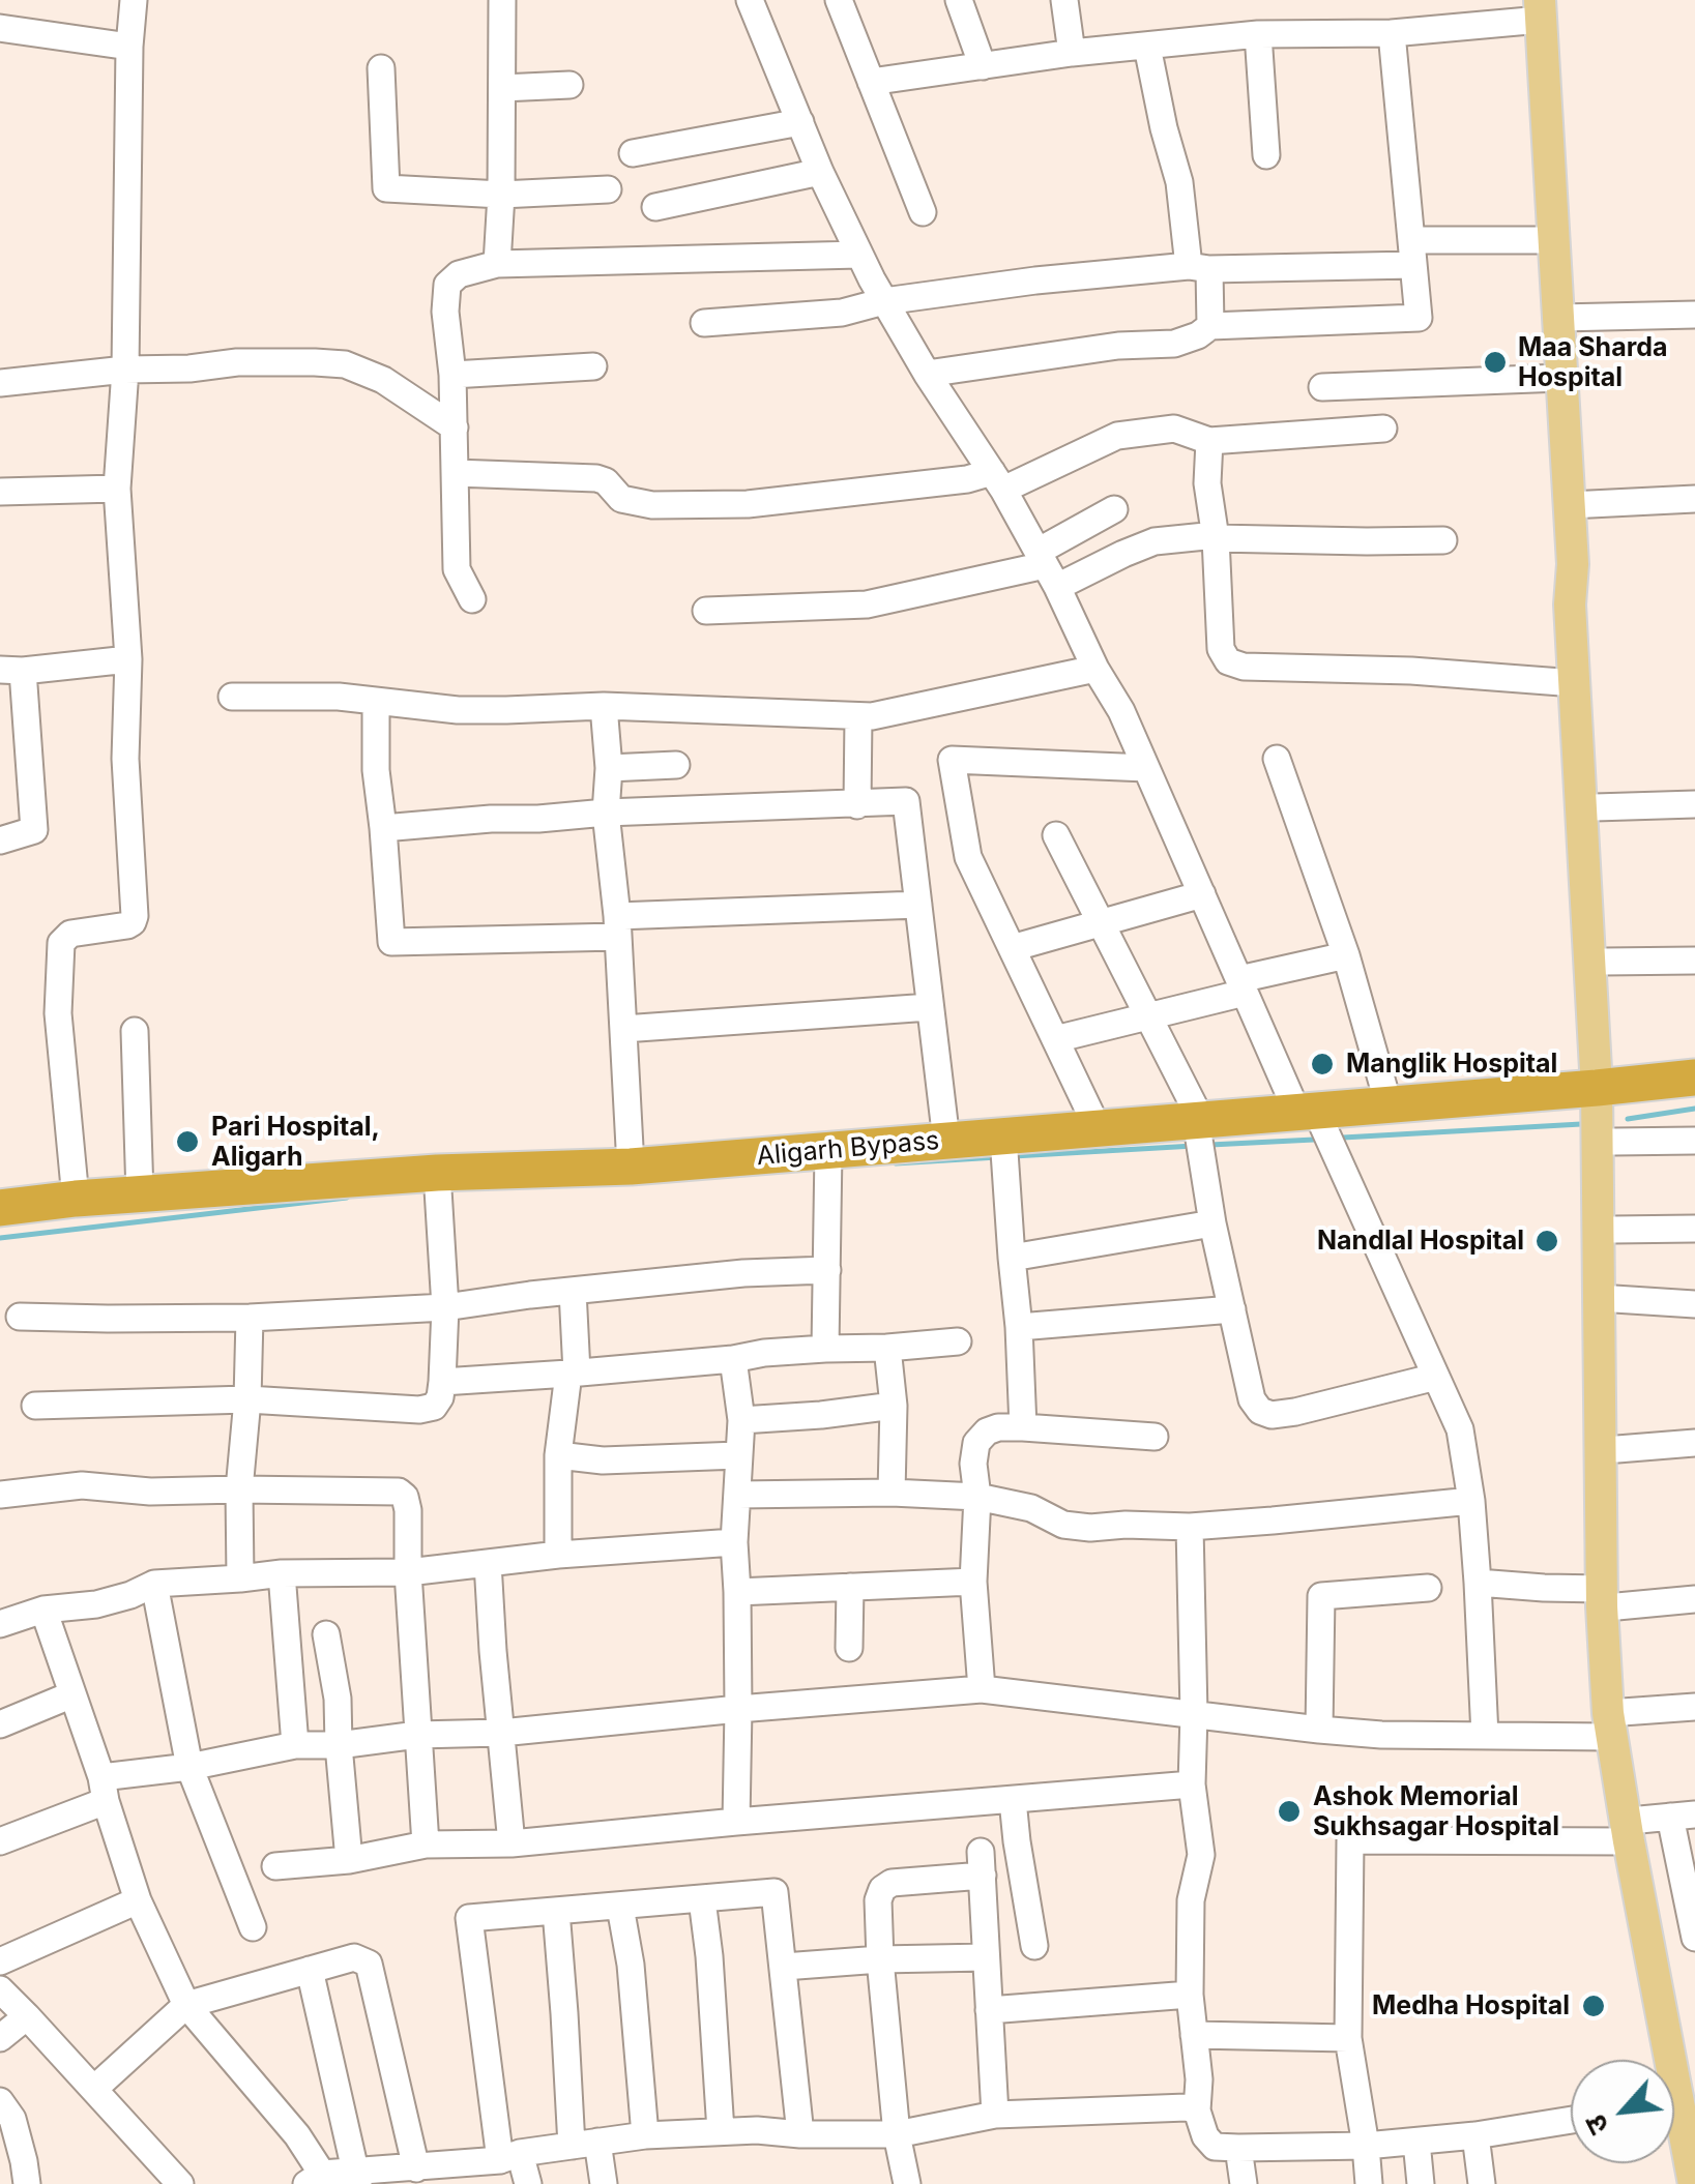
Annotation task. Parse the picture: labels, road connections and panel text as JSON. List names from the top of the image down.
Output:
{
  "streets": {
    "highway": ["Aligarh Bypass"]
  },
  "places": [
    "Maa Sharda Hospital",
    "Manglik Hospital",
    "Pari Hospital, Aligarh",
    "Nandlal Hospital",
    "Ashok Memorial Sukhsagar Hospital",
    "Medha Hospital"
  ],
  "north": "bottom left"
}
